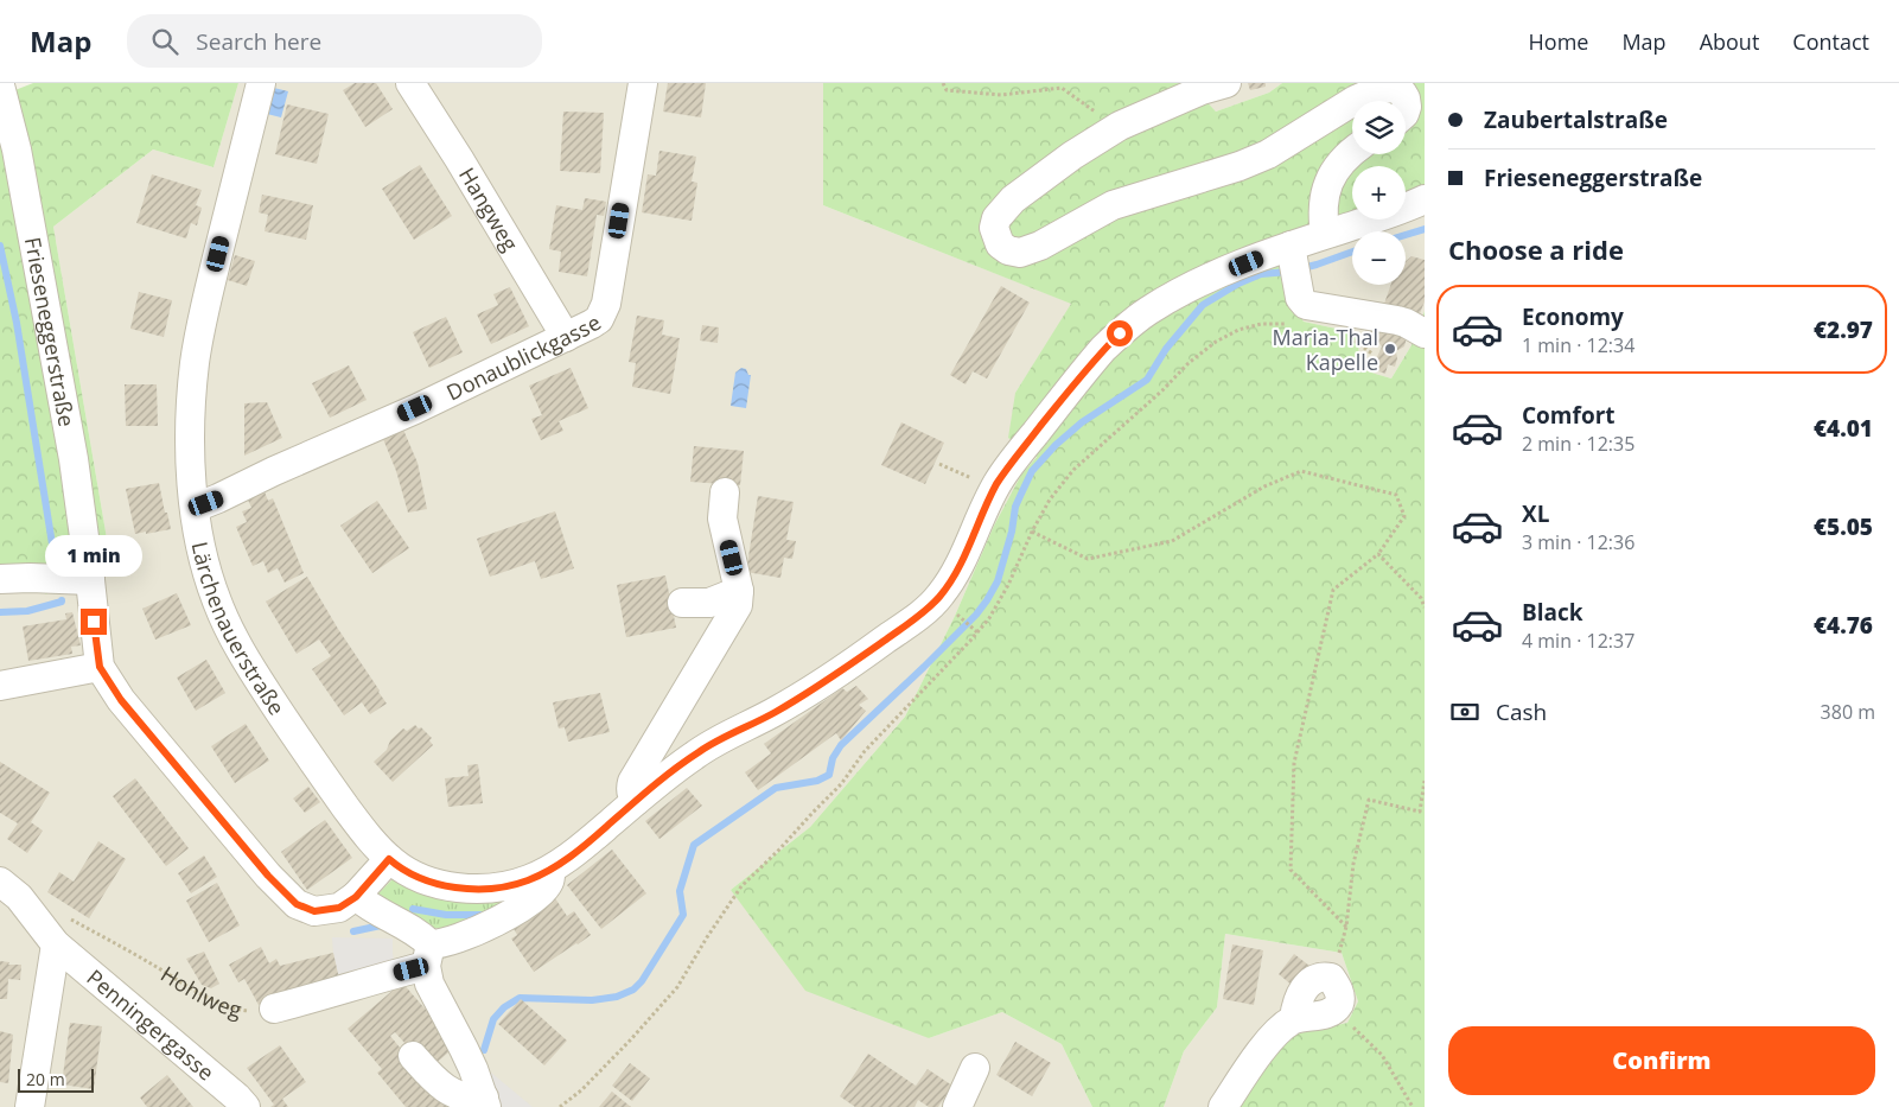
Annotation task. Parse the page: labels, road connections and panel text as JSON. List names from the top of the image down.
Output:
{
  "streets": {
    "street": [
      "Hangweg",
      "Frieseneggerstraße",
      "Donaublickgasse",
      "Lärchenauerstraße",
      "Hohlweg",
      "Penningergasse"
    ]
  },
  "crossings": [
    ["Hangweg", "Donaublickgasse"],
    ["Donaublickgasse", "Lärchenauerstraße"],
    ["Lärchenauerstraße", "Hohlweg"]
  ],
  "places": ["Maria-Thal Kapelle"],
  "scale_bar": "20 m",
  "page": {
    "header": "Map",
    "search": "Search here",
    "nav": [
      "Home",
      "Map",
      "About",
      "Contact"
    ],
    "banner": ["Zaubertalstraße", "Frieseneggerstraße"],
    "map_buttons": ["+", "−"],
    "heading": "Choose a ride",
    "list": [
      {
        "name": "Economy",
        "note": "1 min · 12:34",
        "value": "€2.97"
      },
      {
        "name": "Comfort",
        "note": "2 min · 12:35",
        "value": "€4.01"
      },
      {
        "name": "XL",
        "note": "3 min · 12:36",
        "value": "€5.05"
      },
      {
        "name": "Black",
        "note": "4 min · 12:37",
        "value": "€4.76"
      }
    ],
    "bubble": "1 min",
    "pay": ["Cash", "380 m"],
    "buttons": "Confirm",
    "scale": "20 m"
  }
}
